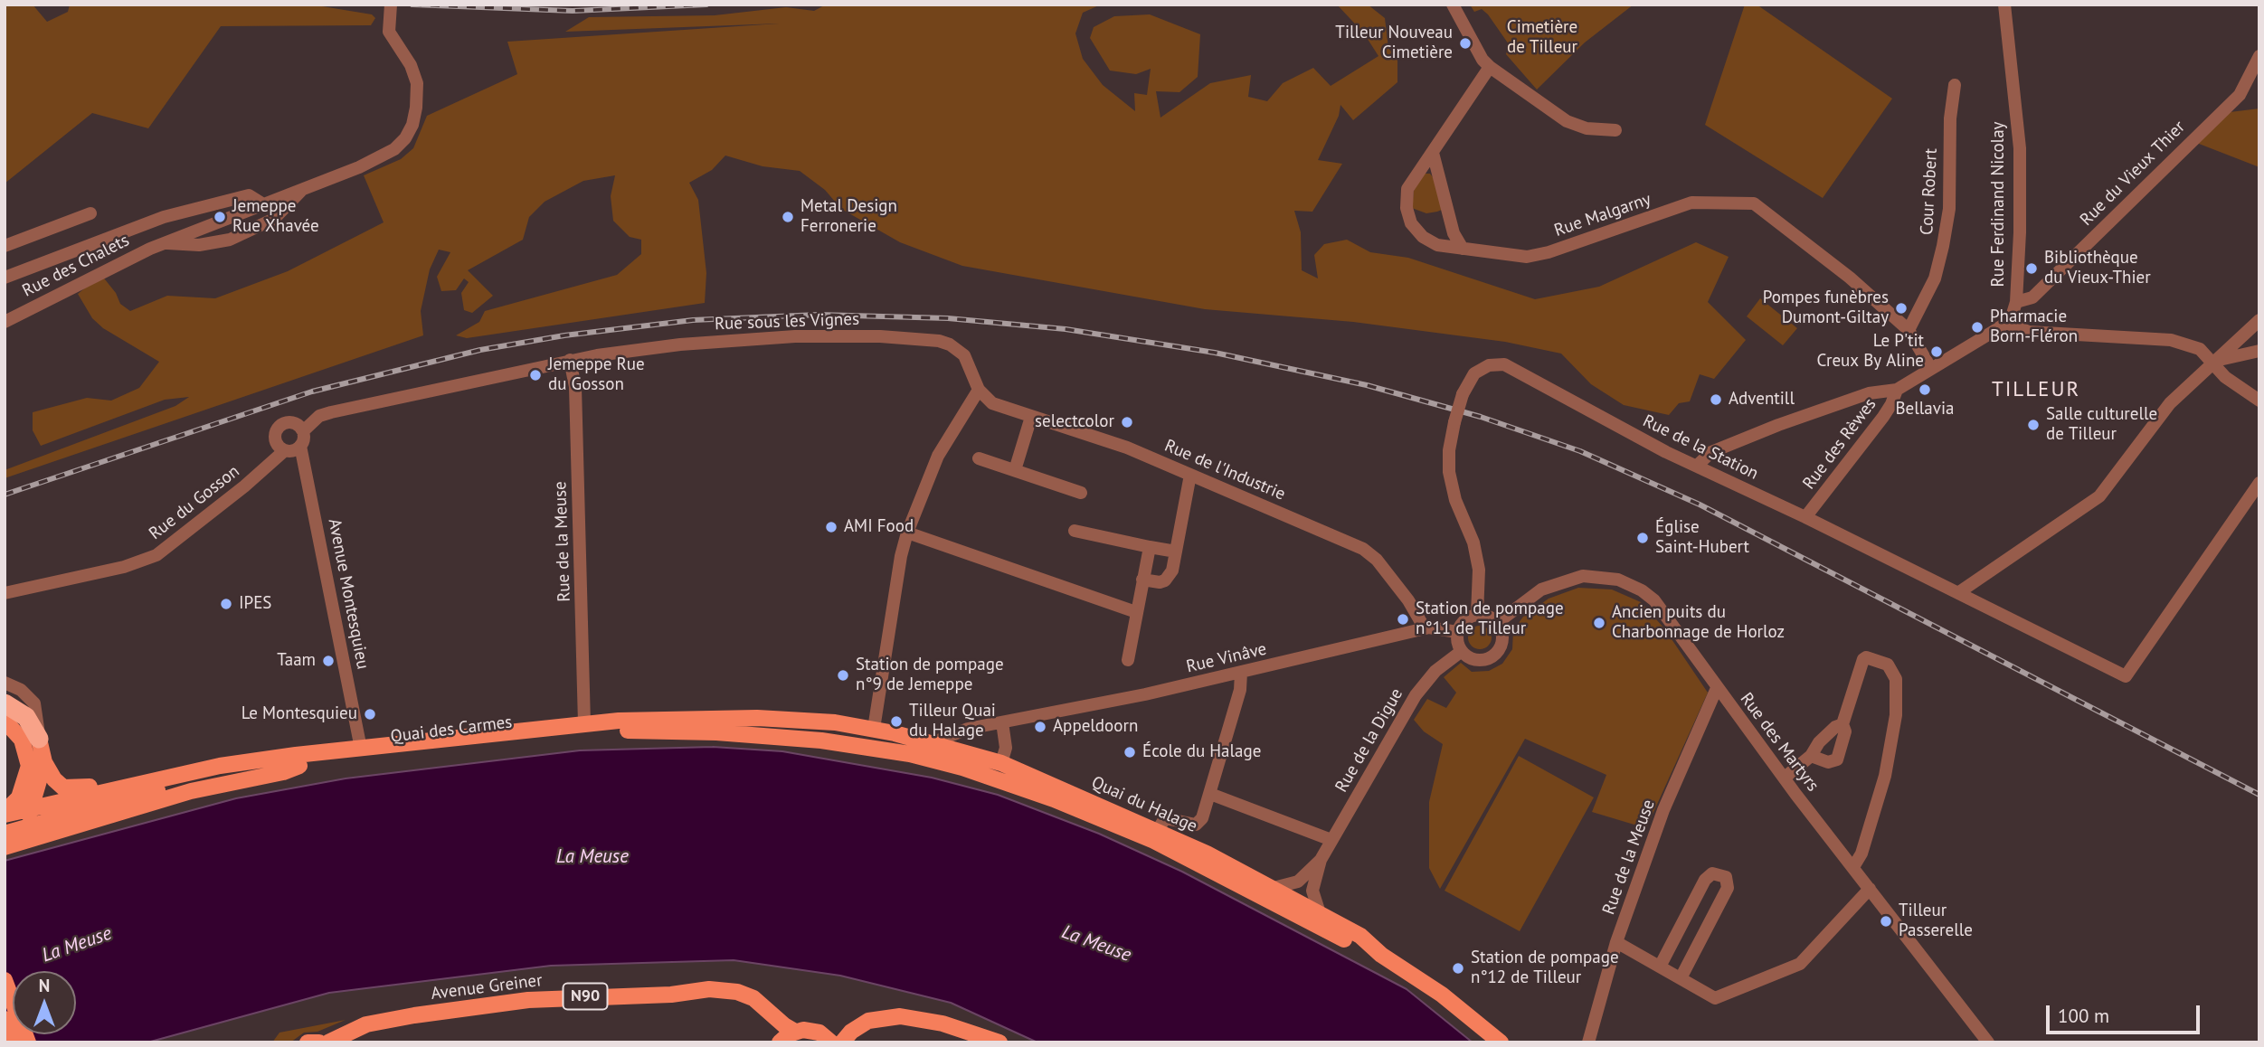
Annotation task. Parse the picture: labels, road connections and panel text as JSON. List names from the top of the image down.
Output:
{
  "streets": {
    "main road": [
      "Quai des Carmes",
      "Quai du Halage",
      "Avenue Greiner",
      "N90"
    ],
    "street": [
      "Rue du Vieux Thier",
      "Cour Robert",
      "Rue Ferdinand Nicolay",
      "Rue Malgarny",
      "Rue des Chalets",
      "Rue sous les Vignes",
      "Rue des Rèwes",
      "Rue de la Station",
      "Rue de l'Industrie",
      "Rue du Gosson",
      "Rue de la Meuse",
      "Avenue Montesquieu",
      "Rue Vinâve",
      "Rue de la Digue",
      "Rue des Martyrs"
    ]
  },
  "crossings": [
    ["Rue du Vieux Thier", "Rue Ferdinand Nicolay"],
    ["Cour Robert", "Rue Malgarny"],
    ["Rue sous les Vignes", "Rue de l'Industrie"],
    ["Rue sous les Vignes", "Rue de la Meuse"],
    ["Rue des Rèwes", "Rue de la Station"],
    ["Rue de la Station", "Rue Vinâve"],
    ["Rue de la Station", "Rue de la Digue"],
    ["Rue de la Station", "Rue des Martyrs"],
    ["Rue de l'Industrie", "Rue Vinâve"],
    ["Rue du Gosson", "Avenue Montesquieu"],
    ["Rue de la Meuse", "Quai des Carmes"],
    ["Rue de la Meuse", "Rue des Martyrs"],
    ["Avenue Montesquieu", "Quai des Carmes"],
    ["Rue Vinâve", "Rue de la Digue"],
    ["Rue Vinâve", "Rue des Martyrs"],
    ["Rue Vinâve", "Quai du Halage"],
    ["Quai des Carmes", "Quai du Halage"],
    ["Rue de la Digue", "Rue des Martyrs"],
    ["Rue de la Digue", "Quai du Halage"]
  ],
  "districts": ["TILLEUR"],
  "water": ["La Meuse"],
  "parks": ["Cimetière de Tilleur"],
  "places": [
    "Tilleur Nouveau Cimetière",
    "Jemeppe Rue Xhavée",
    "Metal Design Ferronerie",
    "Bibliothèque du Vieux-Thier",
    "Pompes funèbres Dumont-Giltay",
    "Pharmacie Born-Fléron",
    "Le P'tit Creux By Aline",
    "Jemeppe Rue du Gosson",
    "Bellavia",
    "Adventill",
    "selectcolor",
    "Salle culturelle de Tilleur",
    "AMI Food",
    "Église Saint-Hubert",
    "IPES",
    "Station de pompage n°11 de Tilleur",
    "Ancien puits du Charbonnage de Horloz",
    "Taam",
    "Station de pompage n°9 de Jemeppe",
    "Le Montesquieu",
    "Tilleur Quai du Halage",
    "Appeldoorn",
    "École du Halage",
    "Tilleur Passerelle",
    "Station de pompage n°12 de Tilleur"
  ],
  "scale_bar": "100 m",
  "north": "top"
}
